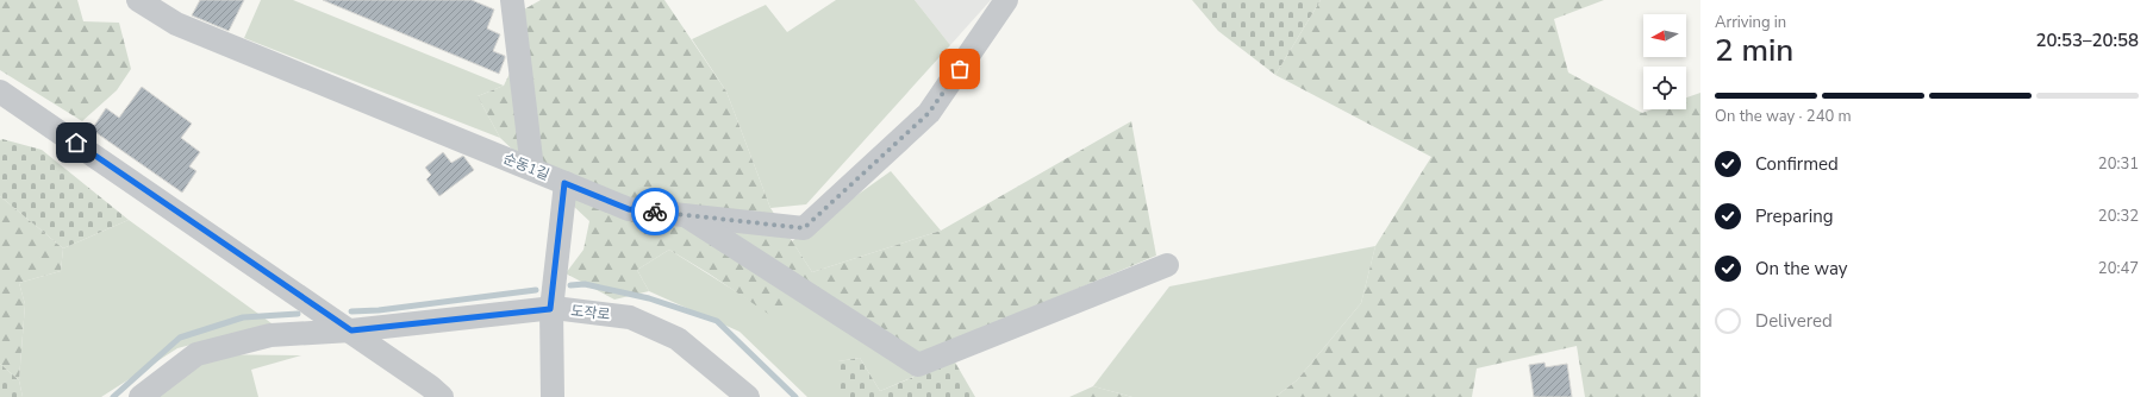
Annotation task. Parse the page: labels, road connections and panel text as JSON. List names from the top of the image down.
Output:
{
  "streets": {
    "street": ["순동1길", "도작로"]
  },
  "north": "left",
  "page": {
    "heading": ["2 min", "Arriving in", "20:53–20:58"],
    "bar": "On the way · 240 m",
    "list": [
      ["Confirmed", "20:31"],
      ["Preparing", "20:32"],
      ["On the way", "20:47"],
      "Delivered"
    ]
  }
}
